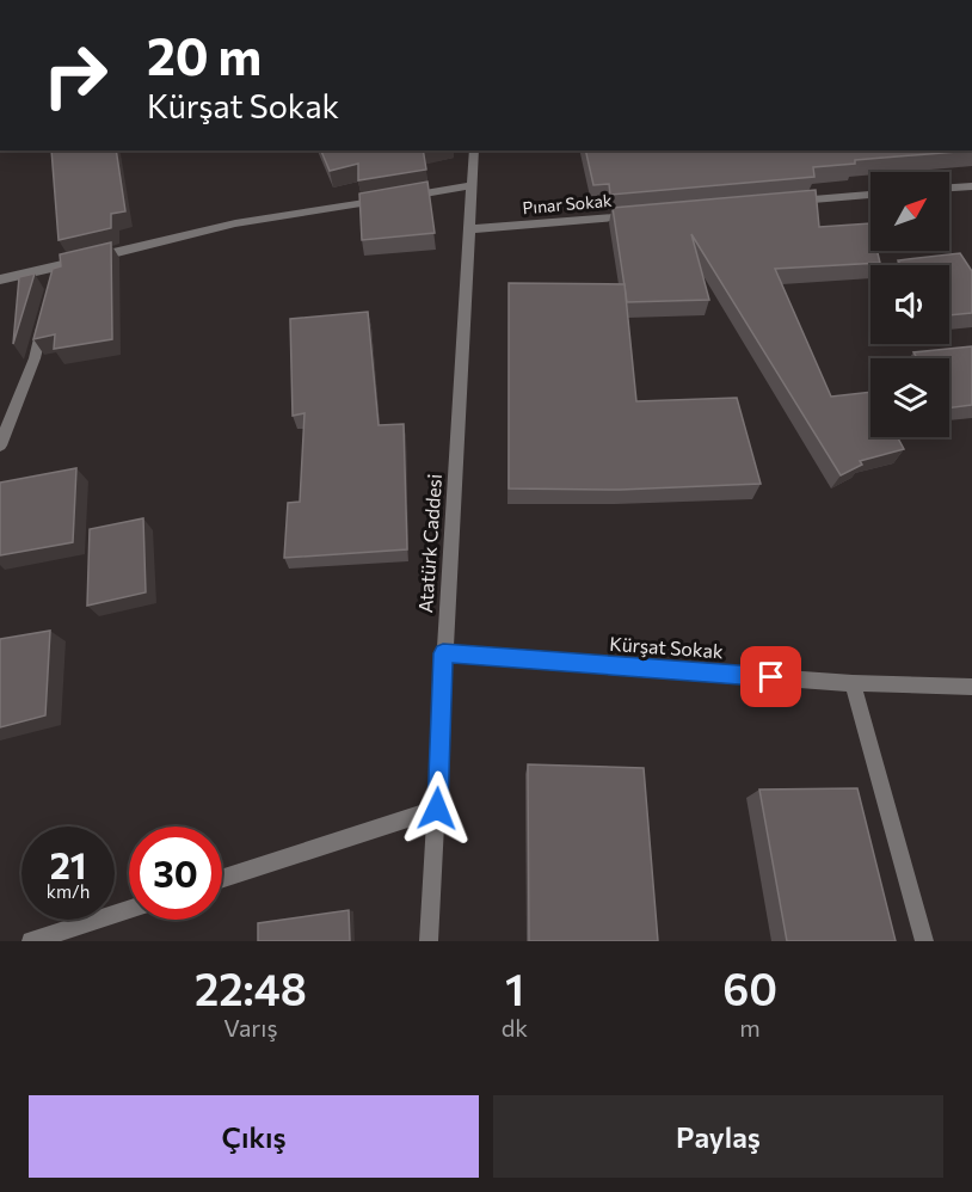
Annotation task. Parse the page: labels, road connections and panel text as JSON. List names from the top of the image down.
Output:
{
  "streets": {
    "street": ["Pınar Sokak", "Atatürk Caddesi", "Kürşat Sokak"]
  },
  "crossings": [
    ["Pınar Sokak", "Atatürk Caddesi"],
    ["Atatürk Caddesi", "Kürşat Sokak"]
  ],
  "north": "top right",
  "page": {
    "turn": ["20 m", "Kürşat Sokak"],
    "speed": "21 km/h",
    "limit": "30",
    "eta": [
      "22:48",
      "Varış",
      "1",
      "dk",
      "60",
      "m"
    ],
    "buttons": ["Çıkış", "Paylaş"]
  }
}
